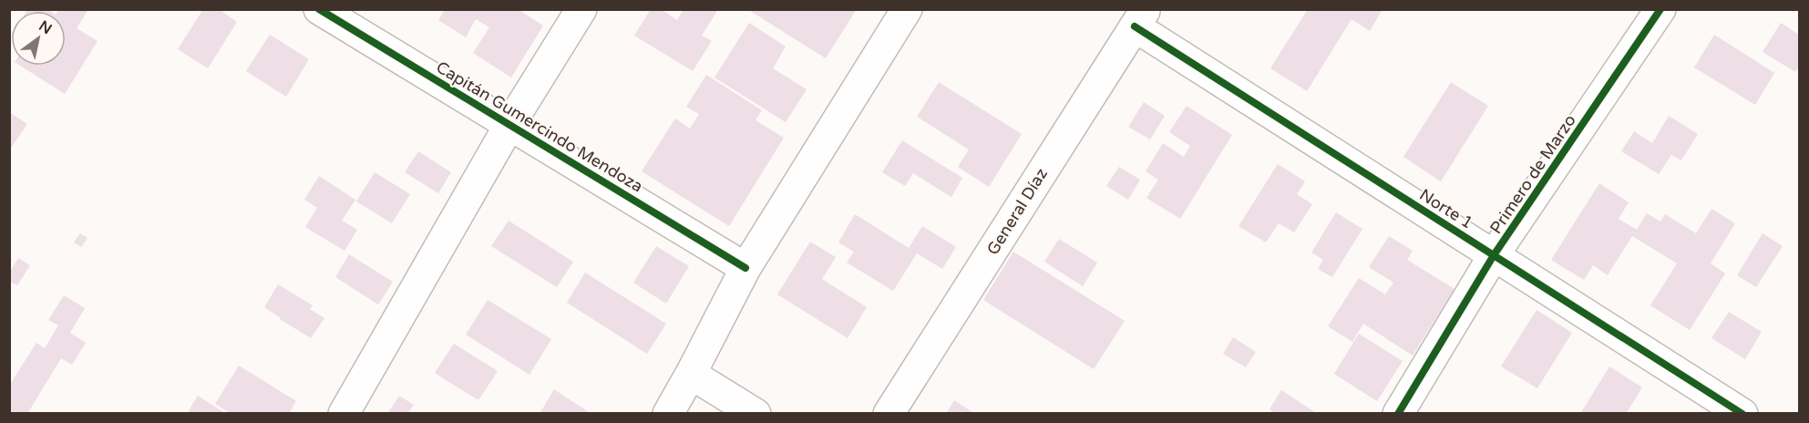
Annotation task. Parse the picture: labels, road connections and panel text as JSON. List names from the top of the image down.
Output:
{
  "streets": {
    "street": [
      "Capitán Gumercindo Mendoza",
      "Primero de Marzo",
      "Norte 1",
      "General Díaz"
    ]
  },
  "crossings": [
    ["Primero de Marzo", "Norte 1"],
    ["Norte 1", "General Díaz"]
  ],
  "north": "top right"
}
